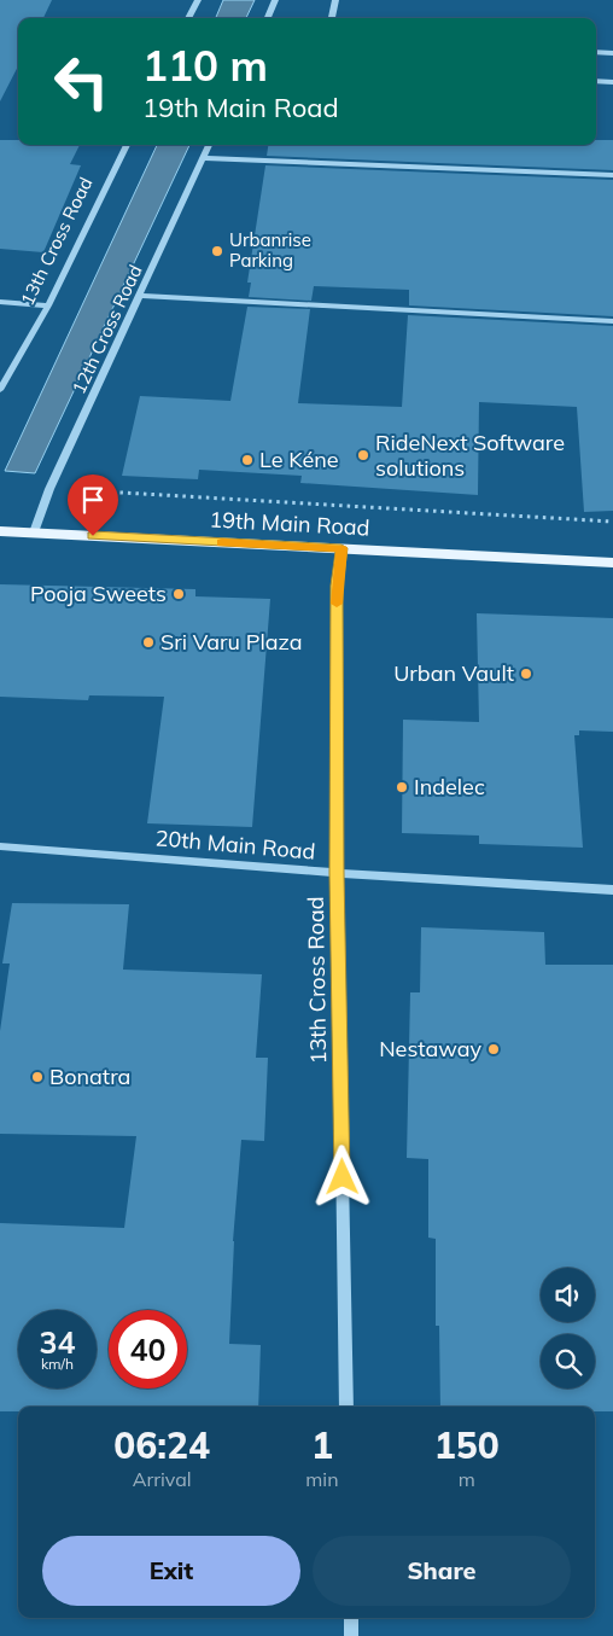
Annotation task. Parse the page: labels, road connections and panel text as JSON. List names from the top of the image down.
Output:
{
  "streets": {
    "main road": ["19th Main Road"],
    "street": ["13th Cross Road", "12th Cross Road", "20th Main Road"]
  },
  "crossings": [
    ["13th Cross Road", "19th Main Road"],
    ["13th Cross Road", "20th Main Road"],
    ["12th Cross Road", "19th Main Road"]
  ],
  "places": [
    "Urbanrise Parking",
    "RideNext Software solutions",
    "Le Kéne",
    "Pooja Sweets",
    "Sri Varu Plaza",
    "Urban Vault",
    "Indelec",
    "Nestaway",
    "Bonatra"
  ],
  "page": {
    "turn": ["110 m", "19th Main Road"],
    "speed": "34 km/h",
    "limit": "40",
    "eta": [
      "06:24",
      "Arrival",
      "1",
      "min",
      "150",
      "m"
    ],
    "buttons": ["Exit", "Share"]
  }
}
